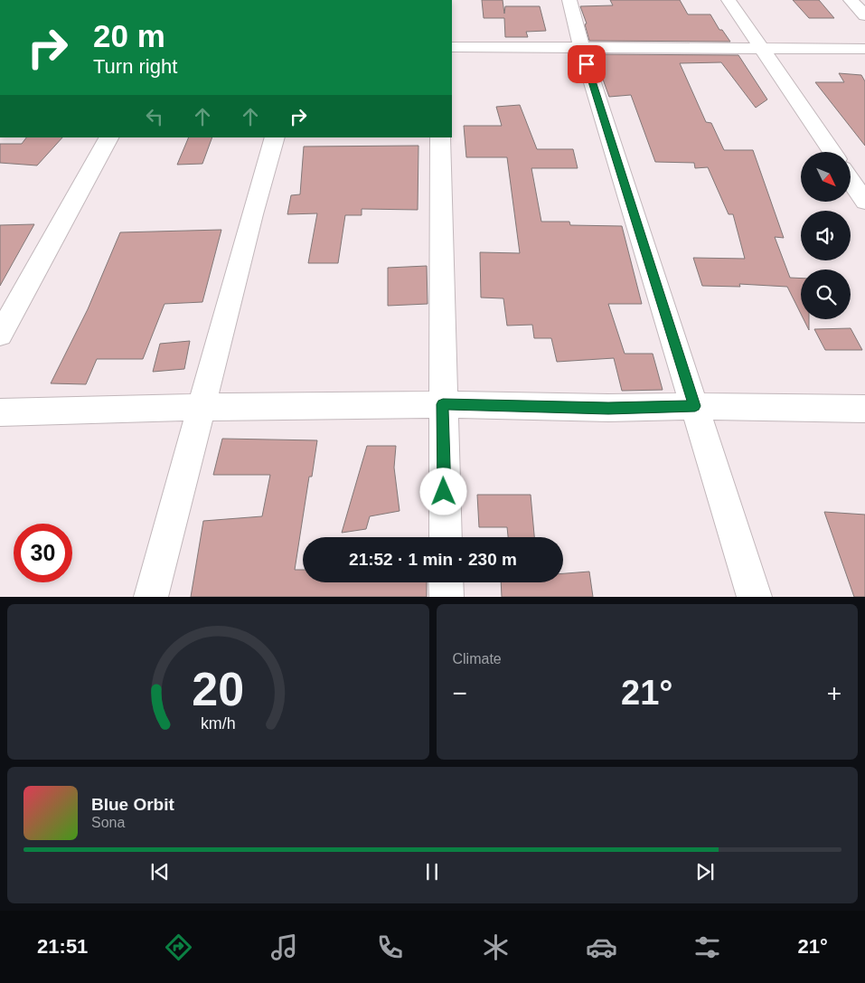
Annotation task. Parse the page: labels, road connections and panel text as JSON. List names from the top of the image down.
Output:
{
  "north": "bottom right",
  "page": {
    "turn": ["20 m", "Turn right"],
    "limit": "30",
    "trip": "21:52 · 1 min · 230 m",
    "tile": "Climate",
    "heat": ["−", "21°", "+"],
    "song": ["Blue Orbit", "Sona"],
    "tabs": ["21:51", "21°"],
    "gauge": ["20", "km/h"]
  }
}
